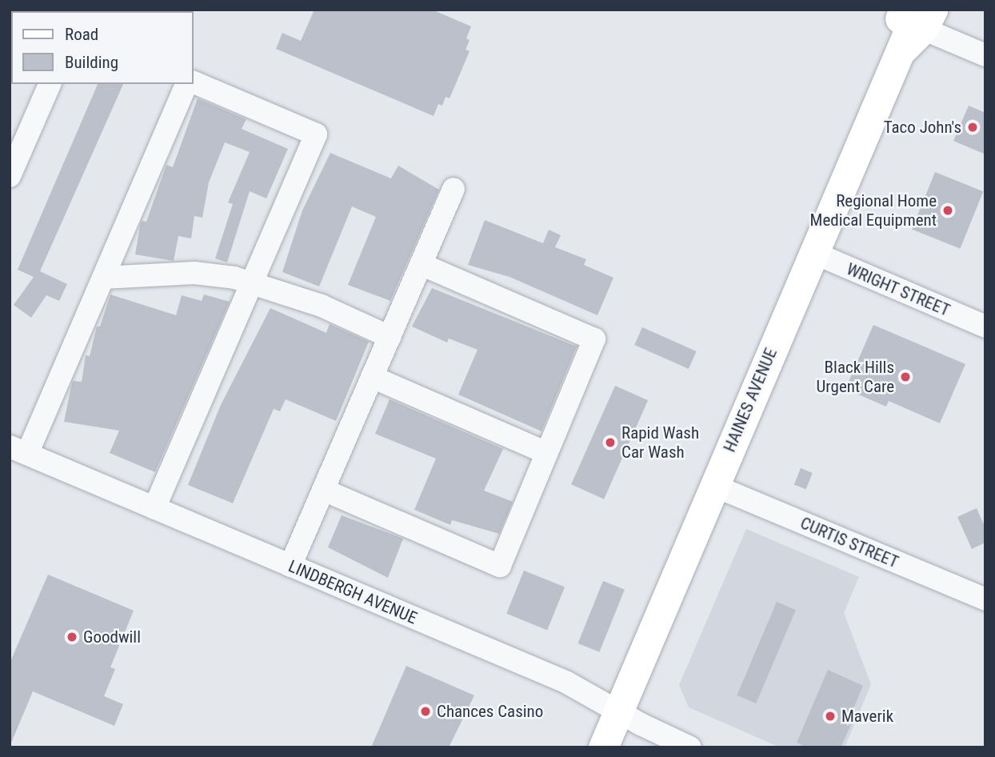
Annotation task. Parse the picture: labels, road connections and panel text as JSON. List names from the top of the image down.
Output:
{
  "streets": {
    "main road": ["HAINES AVENUE"],
    "street": ["WRIGHT STREET", "CURTIS STREET", "LINDBERGH AVENUE"]
  },
  "crossings": [
    ["WRIGHT STREET", "HAINES AVENUE"],
    ["HAINES AVENUE", "CURTIS STREET"],
    ["HAINES AVENUE", "LINDBERGH AVENUE"]
  ],
  "places": [
    "Taco John's",
    "Regional Home Medical Equipment",
    "Black Hills Urgent Care",
    "Rapid Wash Car Wash",
    "Goodwill",
    "Chances Casino",
    "Maverik"
  ],
  "legend": ["Road", "Building"]
}
